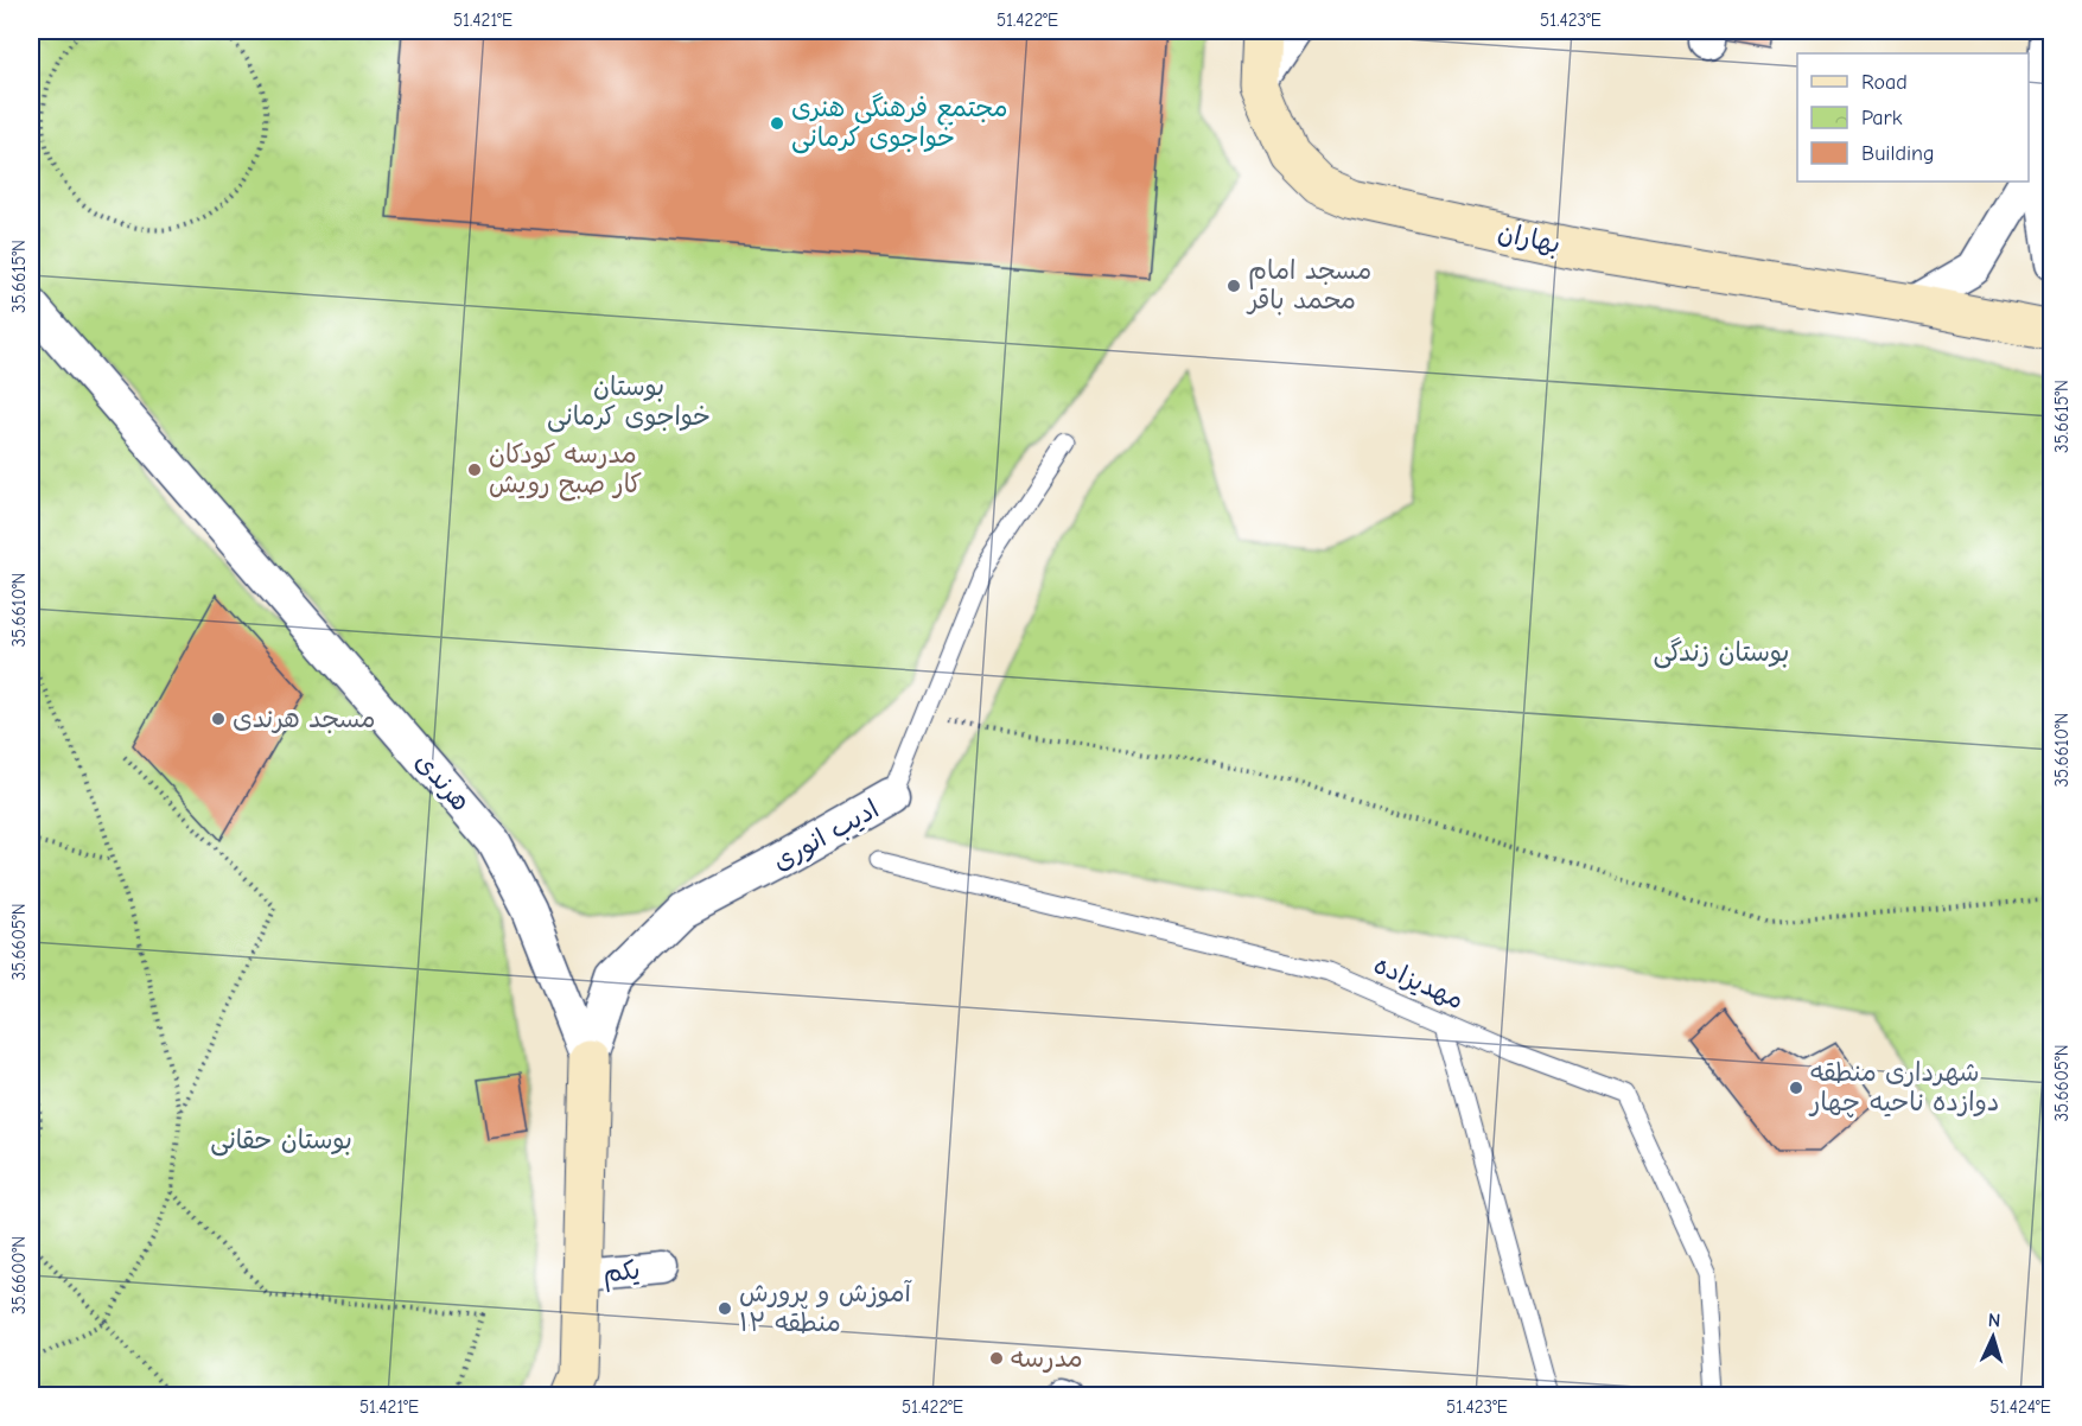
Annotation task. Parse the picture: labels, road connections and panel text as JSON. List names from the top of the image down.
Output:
{
  "streets": {
    "street": [
      "بهاران",
      "هرندی",
      "ادیب انوری",
      "یکم"
    ],
    "lane": ["مهدیزاده"]
  },
  "crossings": [
    ["هرندی", "ادیب انوری"],
    ["هرندی", "یکم"]
  ],
  "parks": ["بوستان خواجوی کرمانی", "بوستان زندگی", "بوستان حقانی"],
  "places": [
    "مجتمع فرهنگی هنری خواجوی كرمانی",
    "مسجد امام محمد باقر",
    "مدرسه کودکان کار صبح رویش",
    "مسجد هرندی",
    "شهرداری منطقه دوازده ناحیه چهار",
    "آموزش و پرورش منطقه ۱۲",
    "مدرسه"
  ],
  "legend": ["Road", "Park", "Building"],
  "north": "top",
  "coordinates": [
    "51.421°E",
    "51.422°E",
    "51.423°E",
    "35.6615°N",
    "35.6610°N",
    "35.6605°N",
    "35.6600°N",
    "51.424°E"
  ]
}
